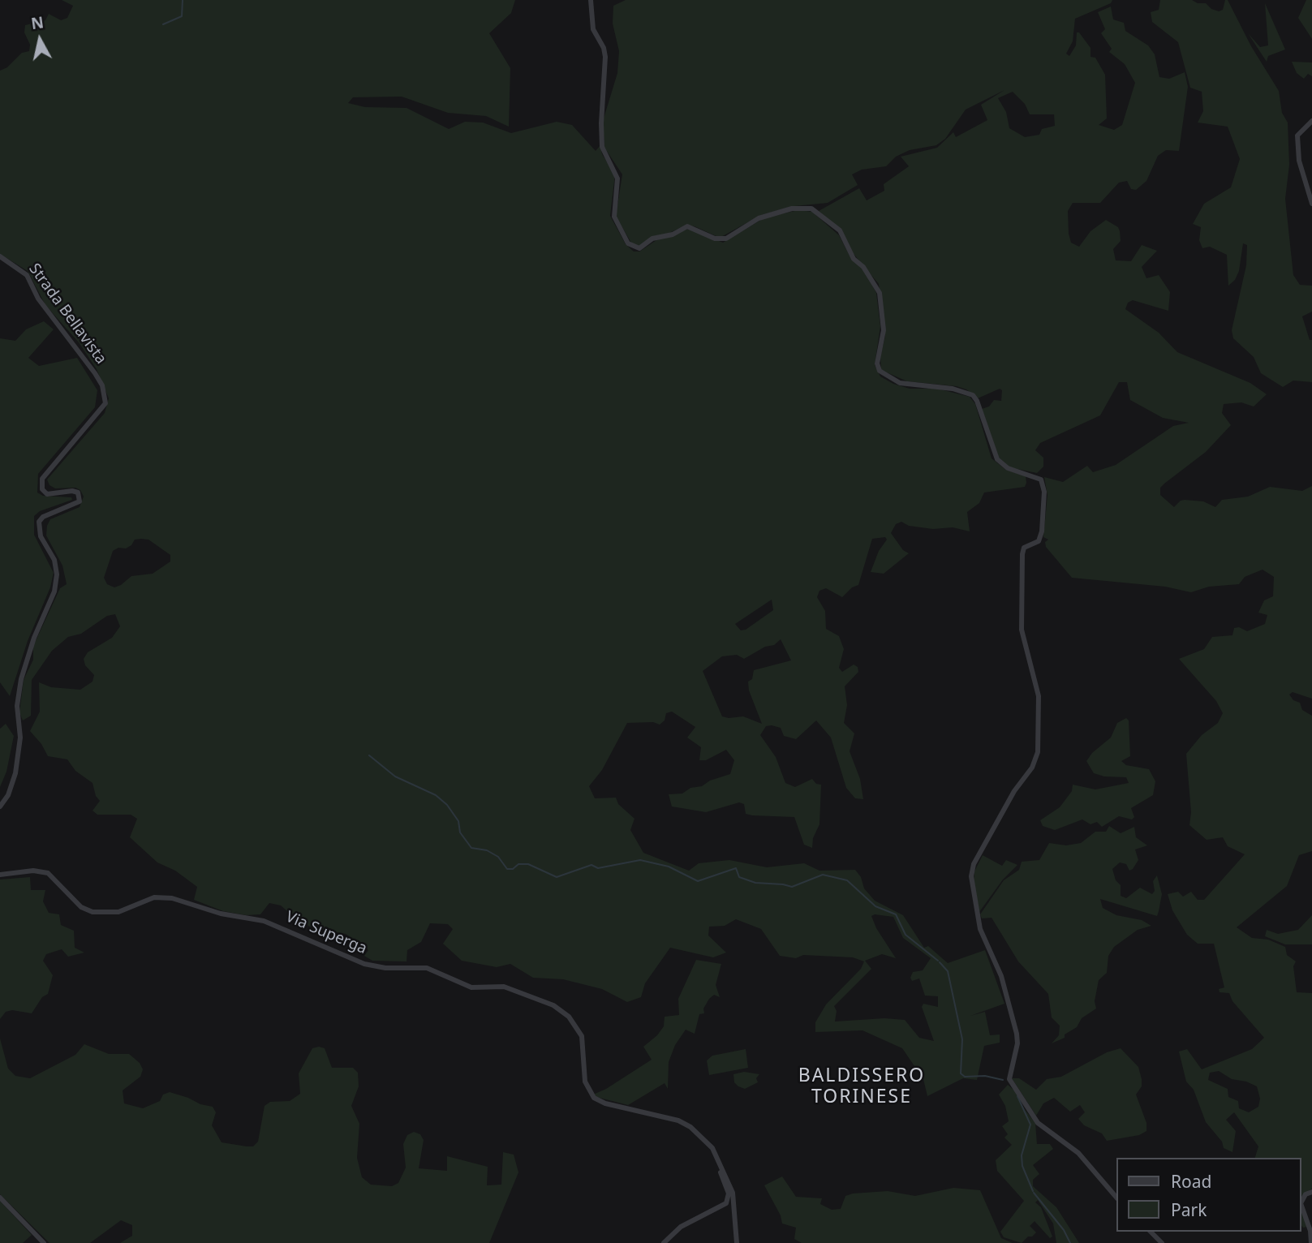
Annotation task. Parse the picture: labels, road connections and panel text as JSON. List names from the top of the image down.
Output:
{
  "streets": {
    "street": ["Strada Bellavista", "Via Superga"]
  },
  "districts": ["BALDISSERO TORINESE"],
  "legend": ["Road", "Park"],
  "north": "top"
}
